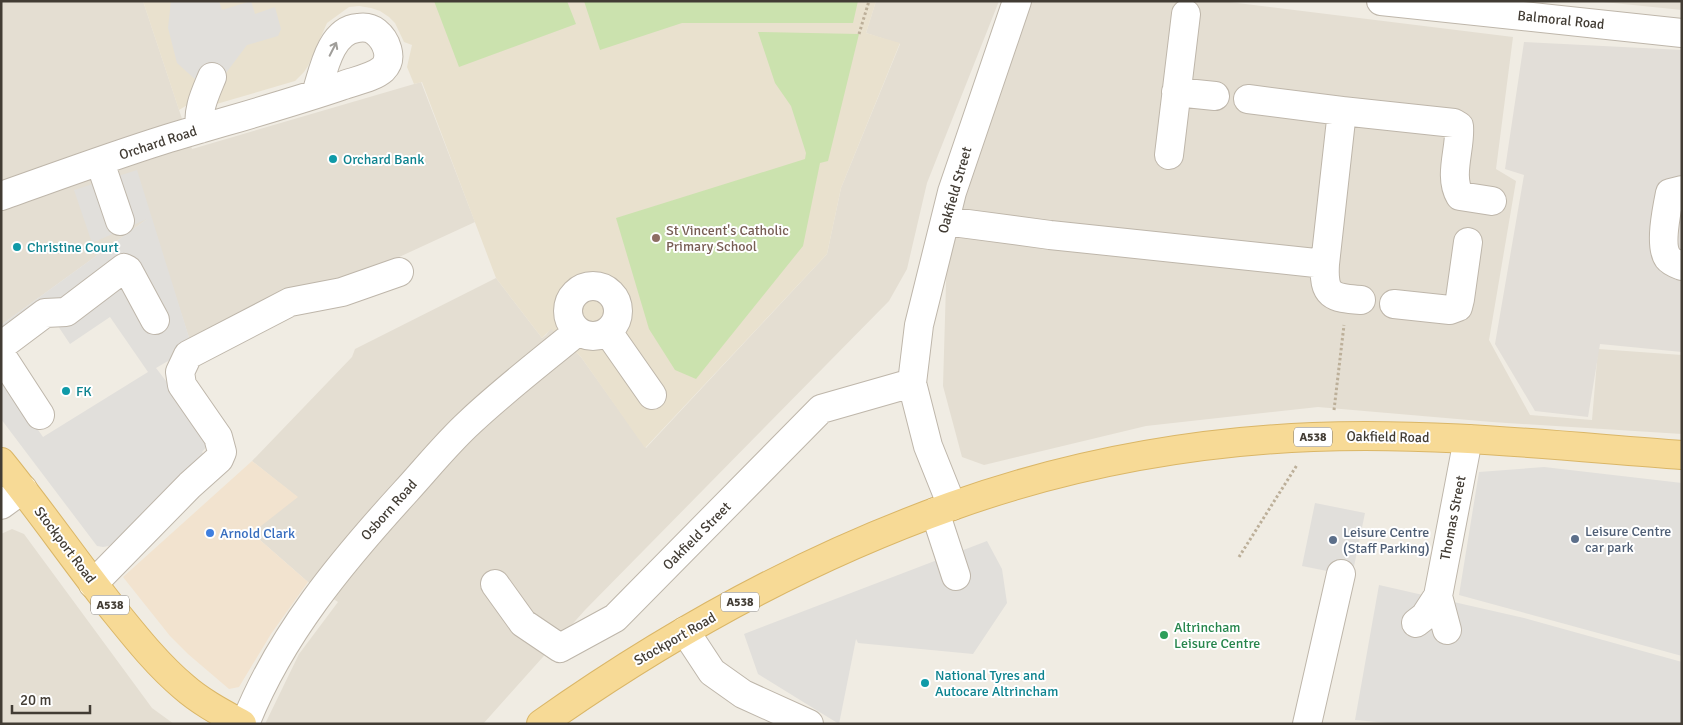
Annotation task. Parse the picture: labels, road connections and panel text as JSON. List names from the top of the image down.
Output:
{
  "streets": {
    "main road": ["A538", "Oakfield Road", "Stockport Road"],
    "street": [
      "Balmoral Road",
      "Orchard Road",
      "Oakfield Street",
      "Osborn Road",
      "Thomas Street"
    ]
  },
  "crossings": [
    ["Oakfield Street", "Oakfield Road"],
    ["Oakfield Street", "Stockport Road"],
    ["Oakfield Road", "Thomas Street"],
    ["Oakfield Road", "Stockport Road"],
    ["Osborn Road", "Stockport Road"]
  ],
  "places": [
    "Orchard Bank",
    "St Vincent's Catholic Primary School",
    "Christine Court",
    "FK",
    "Arnold Clark",
    "Leisure Centre car park",
    "Leisure Centre (Staff Parking)",
    "Altrincham Leisure Centre",
    "National Tyres and Autocare Altrincham"
  ],
  "scale_bar": "20 m"
}
